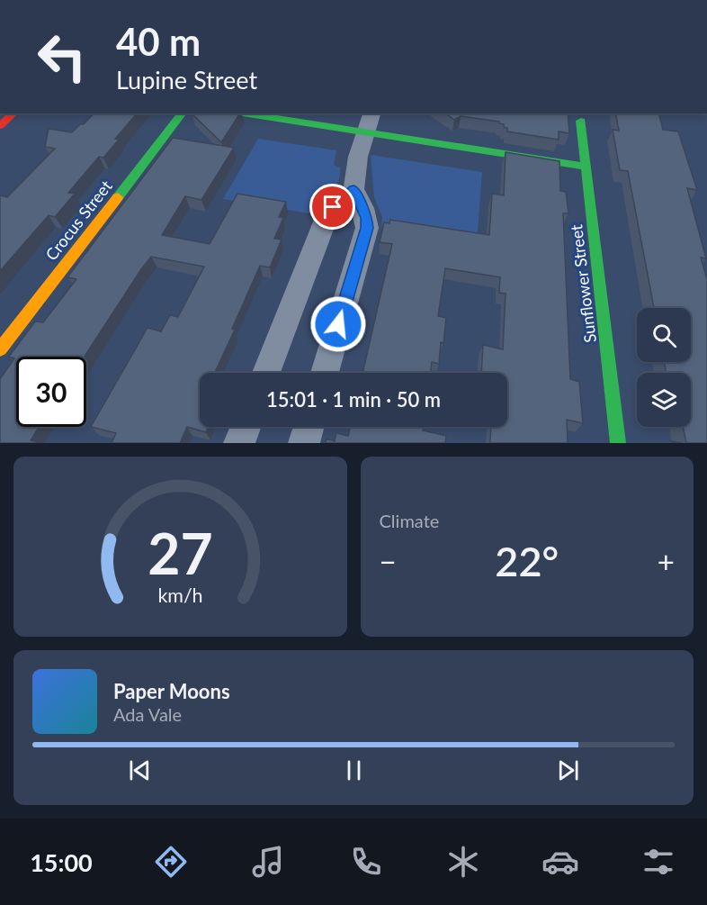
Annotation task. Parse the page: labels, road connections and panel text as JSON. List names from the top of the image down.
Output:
{
  "streets": {
    "street": ["Crocus Street", "Sunflower Street"]
  },
  "page": {
    "turn": ["40 m", "Lupine Street"],
    "limit": "30",
    "trip": "15:01 · 1 min · 50 m",
    "tile": "Climate",
    "heat": ["−", "22°", "+"],
    "song": ["Paper Moons", "Ada Vale"],
    "tabs": "15:00",
    "gauge": ["27", "km/h"]
  }
}
